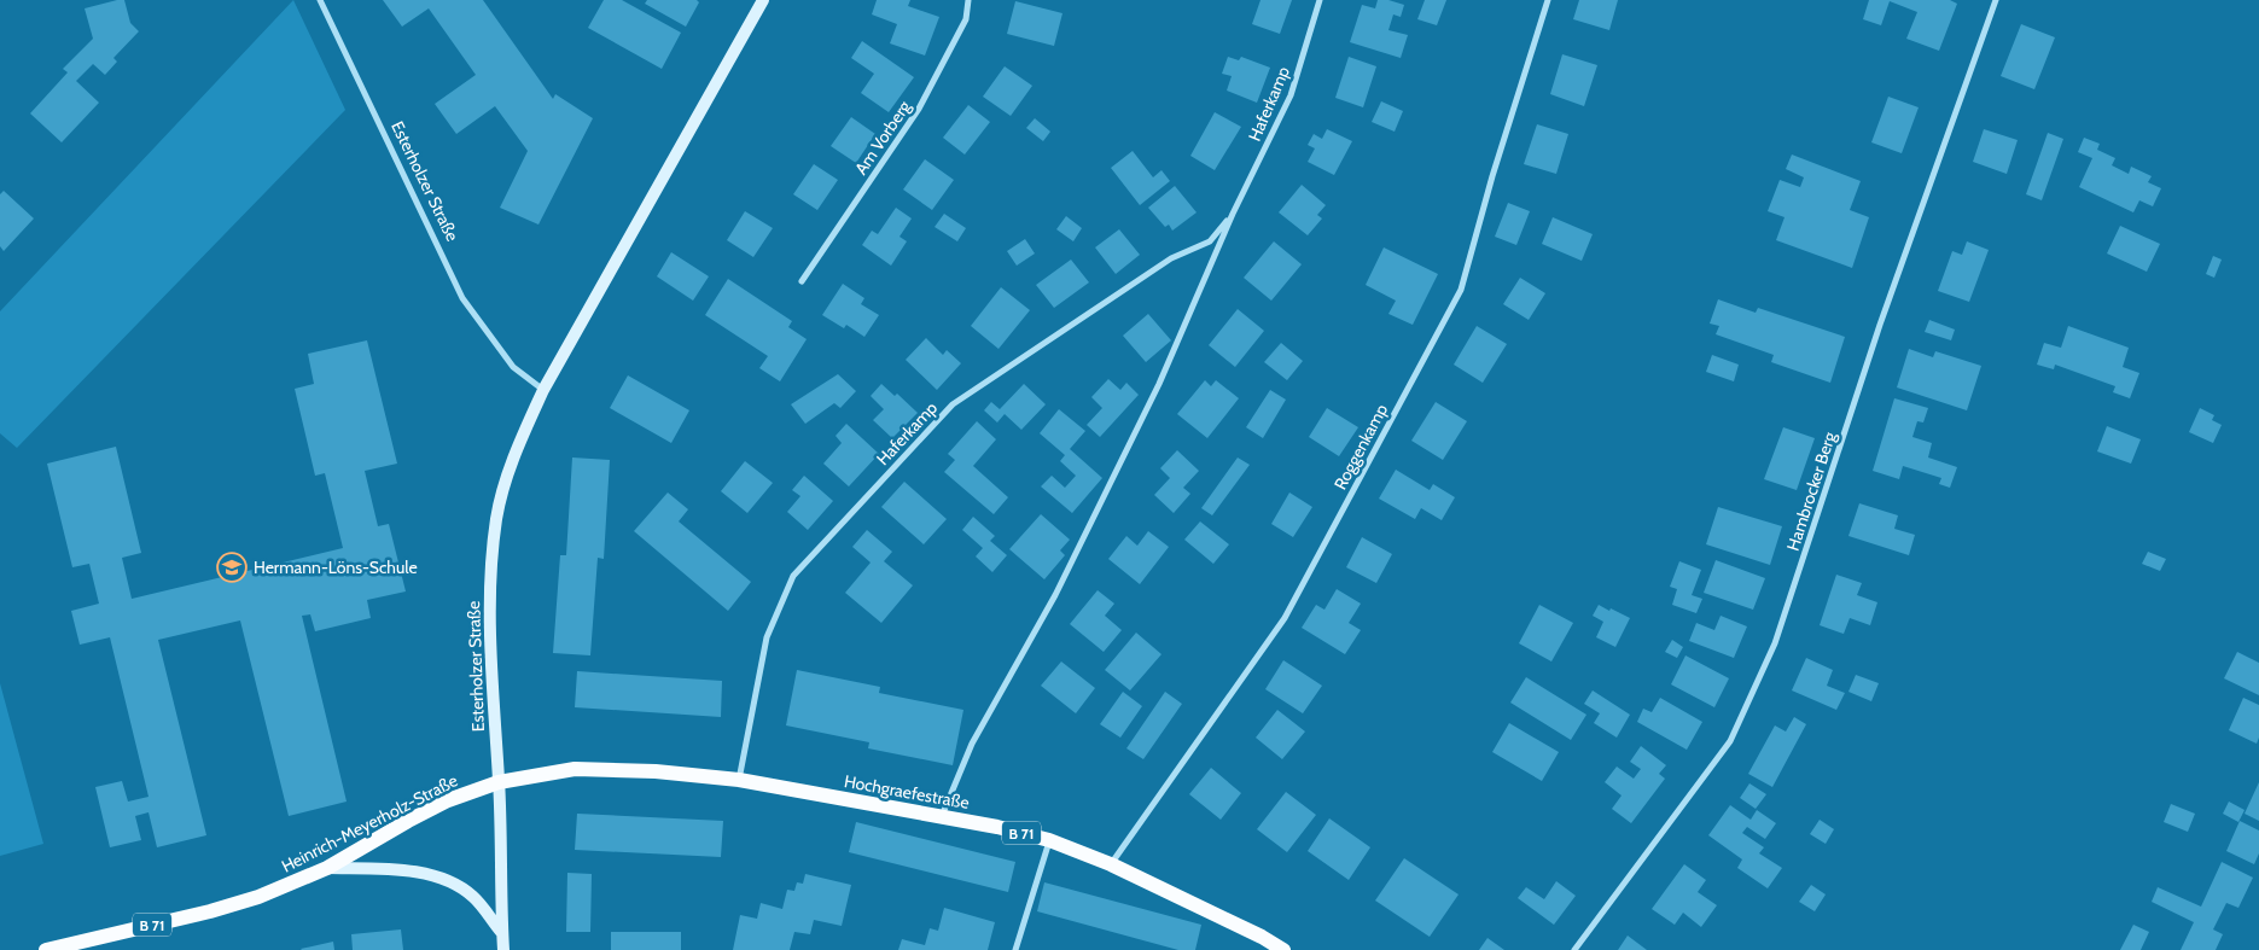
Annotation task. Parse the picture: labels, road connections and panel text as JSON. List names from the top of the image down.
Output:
{
  "streets": {
    "main road": [
      "Esterholzer Straße",
      "Hochgraefestraße",
      "Heinrich-Meyerholz-Straße",
      "B 71"
    ],
    "street": [
      "Haferkamp",
      "Am Vorberg",
      "Roggenkamp",
      "Hambrocker Berg"
    ]
  },
  "crossings": [
    ["Haferkamp", "Hochgraefestraße"],
    ["Esterholzer Straße", "Hochgraefestraße"],
    ["Esterholzer Straße", "Heinrich-Meyerholz-Straße"],
    ["Esterholzer Straße", "B 71"],
    ["Roggenkamp", "Hochgraefestraße"],
    ["Hochgraefestraße", "Heinrich-Meyerholz-Straße"],
    ["Heinrich-Meyerholz-Straße", "B 71"]
  ],
  "places": {
    "school or university": ["Hermann-Löns-Schule"]
  }
}
